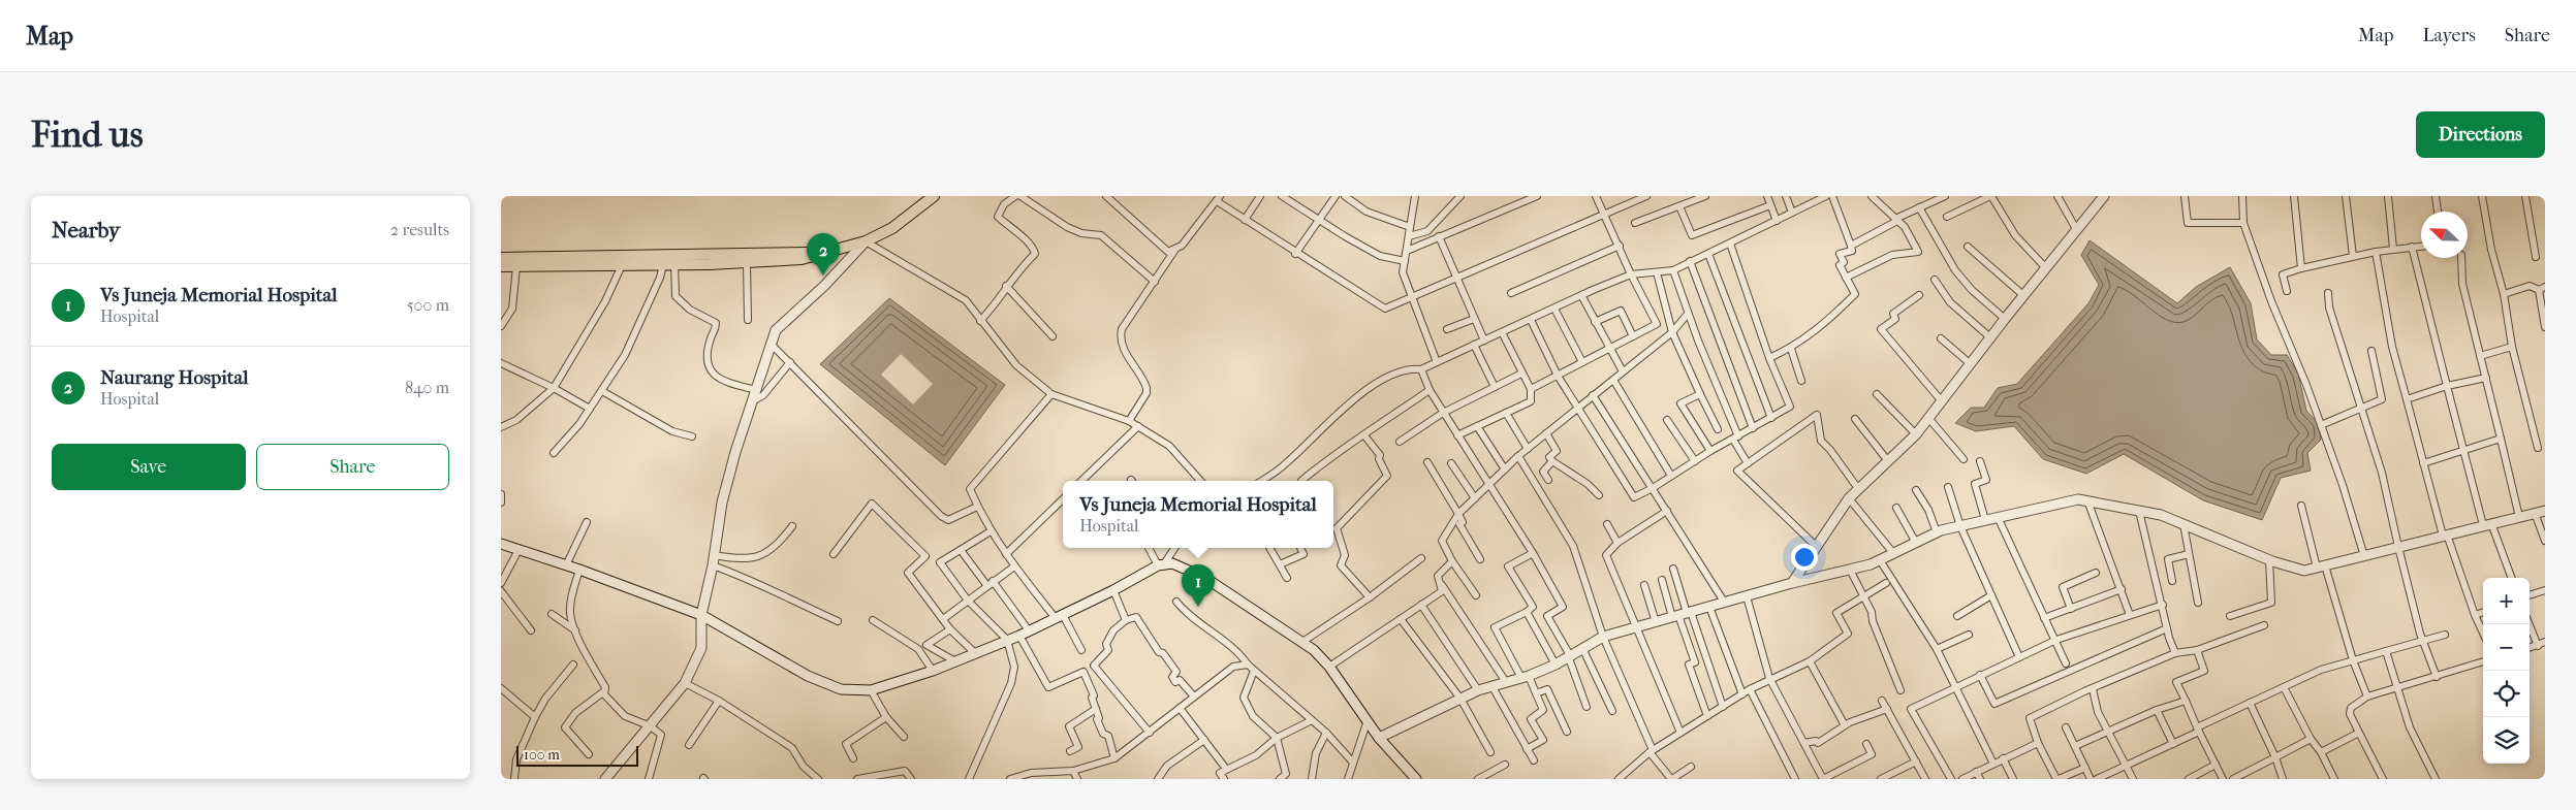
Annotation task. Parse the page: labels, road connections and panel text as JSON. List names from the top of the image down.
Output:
{
  "scale_bar": "100 m",
  "north": "top left",
  "page": {
    "header": "Map",
    "nav": ["Map", "Layers", "Share"],
    "buttons": [
      "Directions",
      ["Save", "Share"]
    ],
    "title": "Find us",
    "heading": ["Nearby", "2 results"],
    "pins": ["2", "1"],
    "list": [
      {
        "mark": "1",
        "name": "Vs Juneja Memorial Hospital",
        "note": "Hospital",
        "value": "500 m"
      },
      {
        "mark": "2",
        "name": "Naurang Hospital",
        "note": "Hospital",
        "value": "840 m"
      }
    ],
    "popup": ["Vs Juneja Memorial Hospital", "Hospital"],
    "map_buttons": ["+", "−"],
    "scale": "100 m"
  }
}
